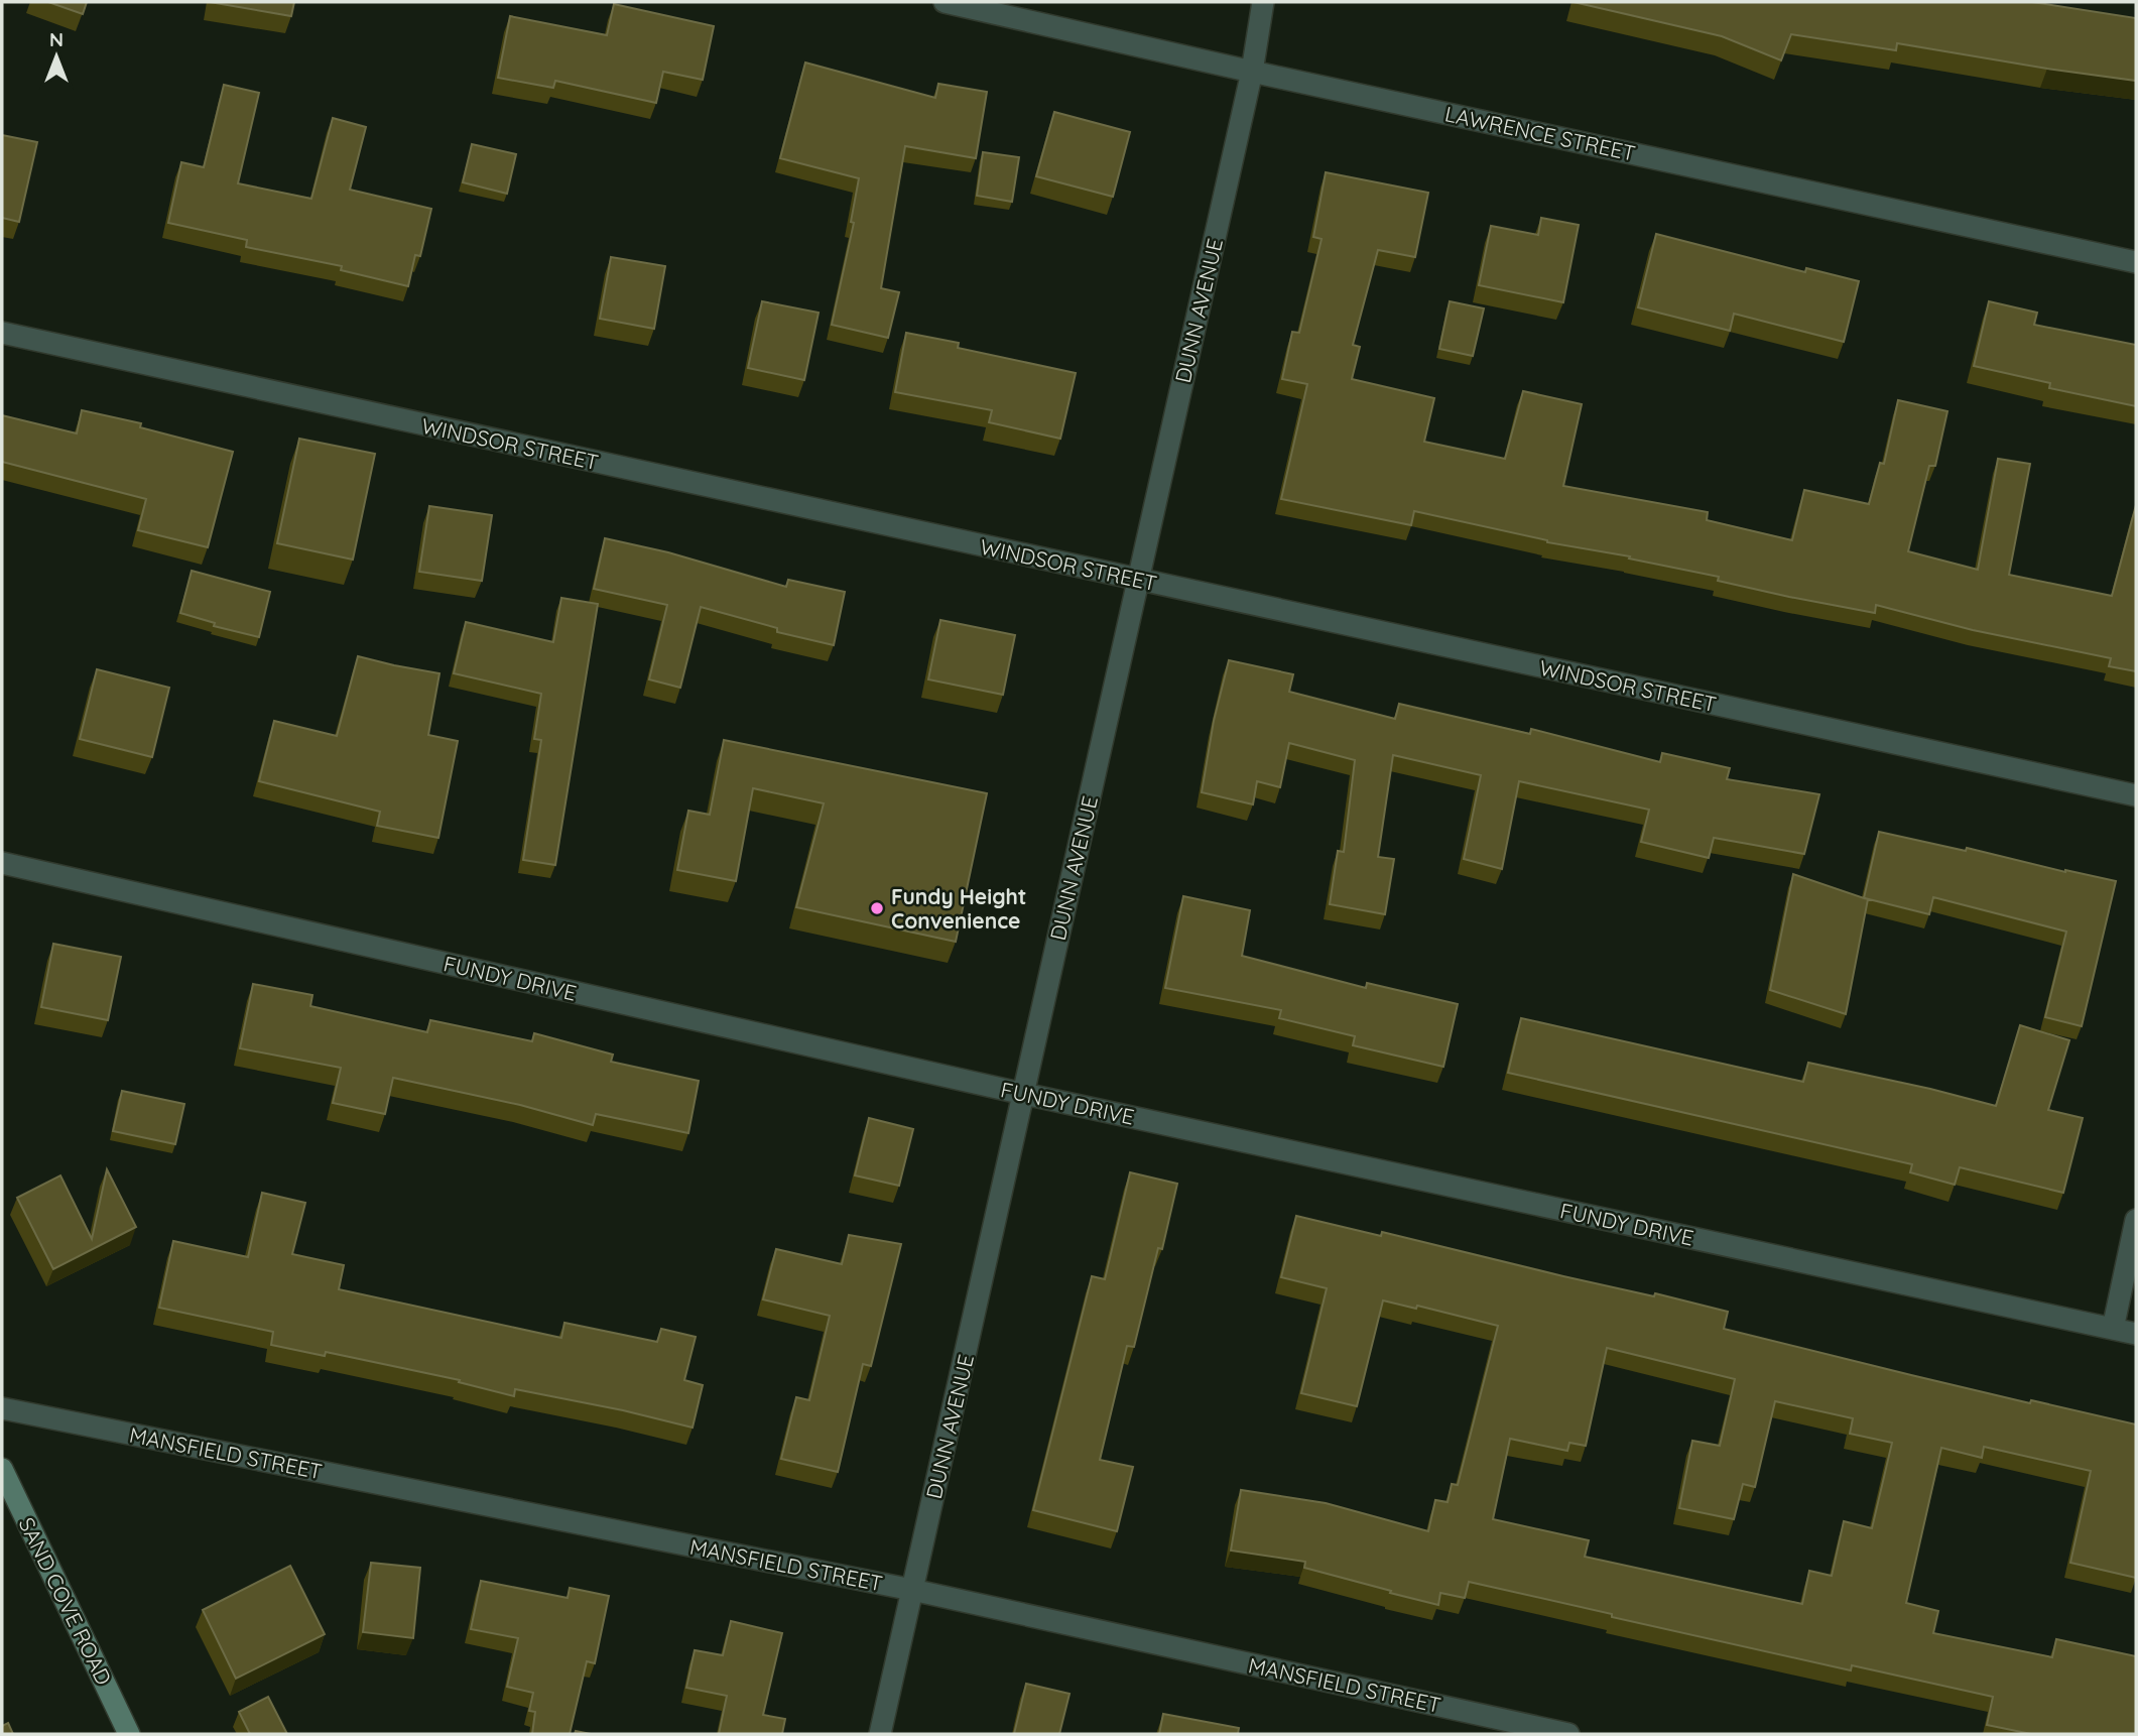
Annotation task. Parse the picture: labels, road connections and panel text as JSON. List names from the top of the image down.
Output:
{
  "streets": {
    "street": [
      "LAWRENCE STREET",
      "DUNN AVENUE",
      "WINDSOR STREET",
      "FUNDY DRIVE",
      "MANSFIELD STREET",
      "SAND COVE ROAD"
    ]
  },
  "crossings": [
    ["LAWRENCE STREET", "DUNN AVENUE"],
    ["DUNN AVENUE", "WINDSOR STREET"],
    ["DUNN AVENUE", "FUNDY DRIVE"],
    ["DUNN AVENUE", "MANSFIELD STREET"]
  ],
  "places": ["Fundy Height Convenience"],
  "north": "top"
}
